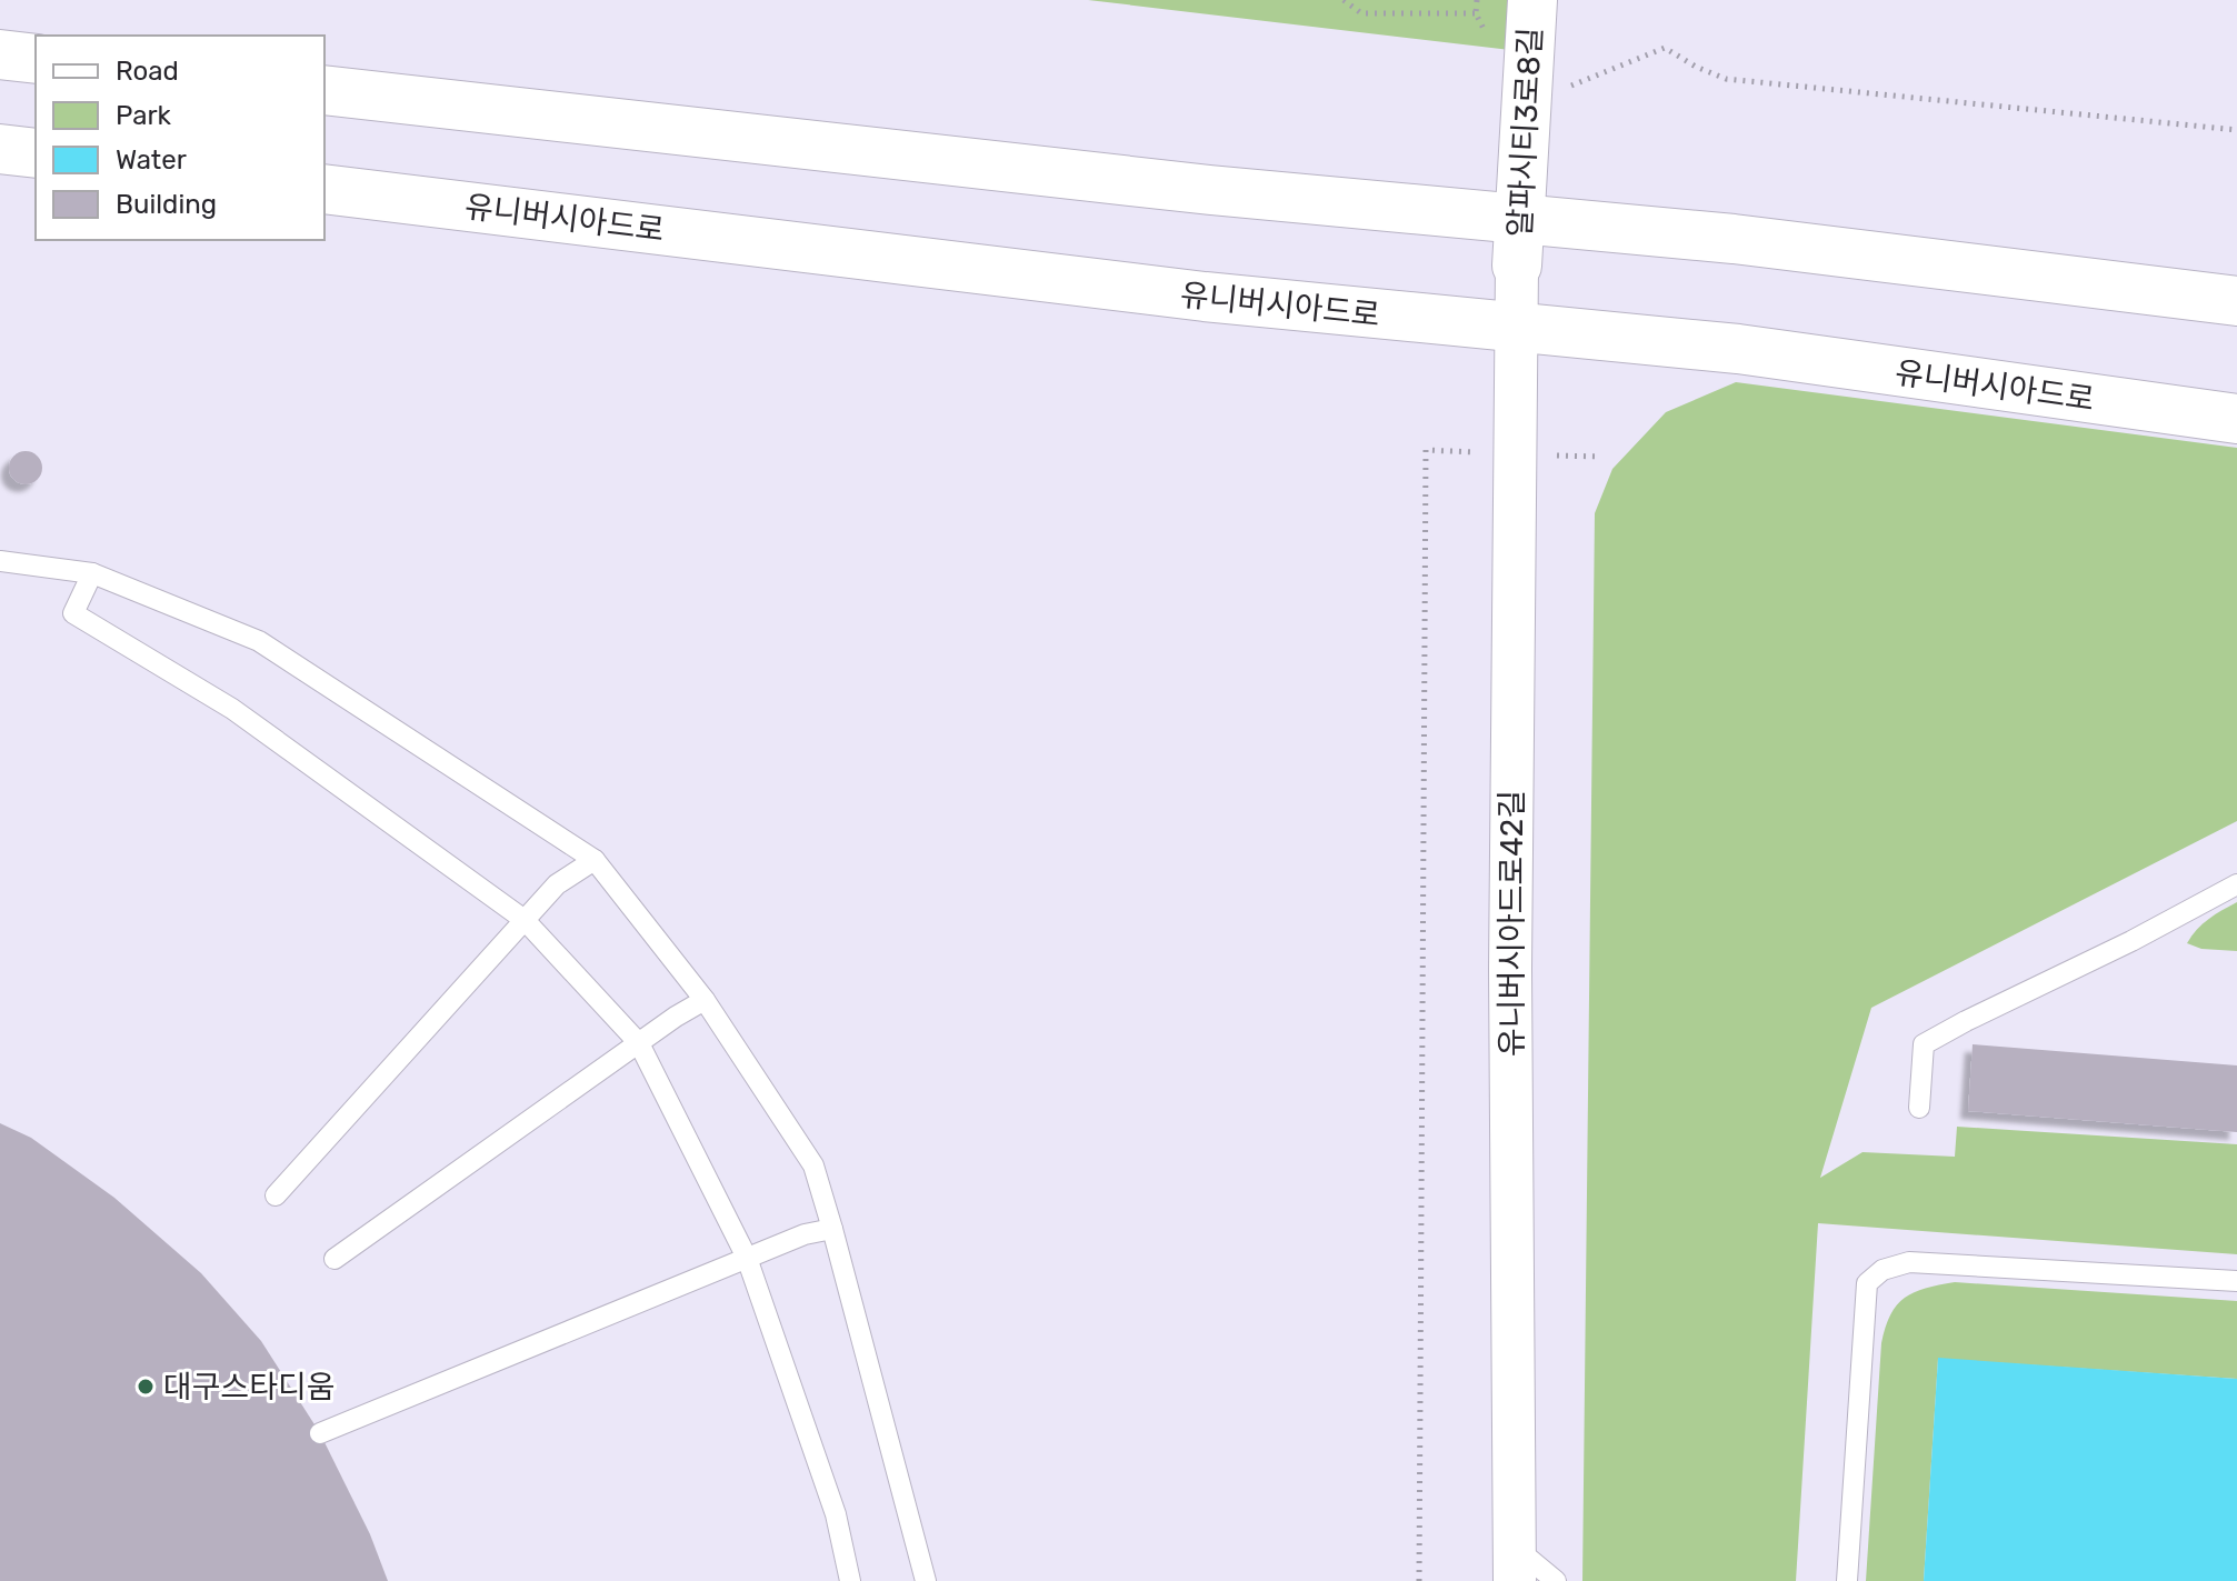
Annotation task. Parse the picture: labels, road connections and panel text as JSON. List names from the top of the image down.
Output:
{
  "streets": {
    "main road": ["알파시티3로8길", "유니버시아드로"],
    "street": ["유니버시아드로42길"]
  },
  "crossings": [
    ["알파시티3로8길", "유니버시아드로42길"],
    ["유니버시아드로", "유니버시아드로42길"]
  ],
  "places": ["대구스타디움"],
  "legend": [
    "Road",
    "Park",
    "Water",
    "Building"
  ]
}
